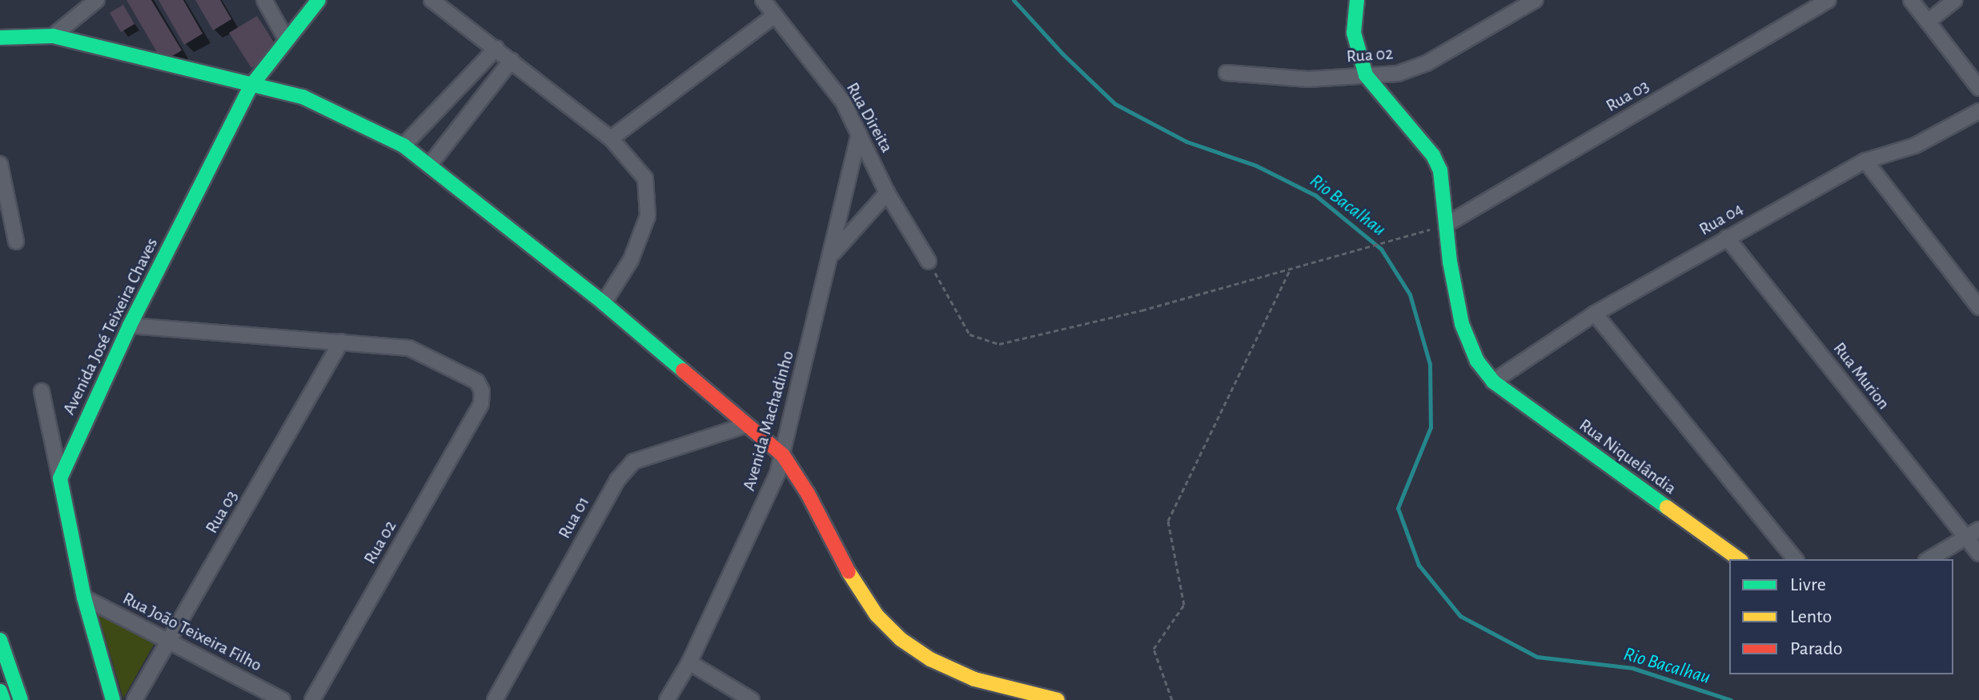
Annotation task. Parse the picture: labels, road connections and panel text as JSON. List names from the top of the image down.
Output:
{
  "streets": {
    "street": [
      "Rua 02",
      "Rua 03",
      "Rua Direita",
      "Rua 04",
      "Avenida José Teixeira Chaves",
      "Rua Murion",
      "Avenida Machadinho",
      "Rua Niquelândia",
      "Rua 01",
      "Rua João Teixeira Filho"
    ]
  },
  "crossings": [
    ["Rua 02", "Rua 03"],
    ["Rua 02", "Rua Niquelândia"],
    ["Rua 03", "Rua Niquelândia"],
    ["Rua 03", "Rua João Teixeira Filho"],
    ["Rua Direita", "Avenida Machadinho"],
    ["Rua 04", "Rua Murion"],
    ["Rua 04", "Rua Niquelândia"]
  ],
  "water": ["Rio Bacalhau"],
  "legend": ["Livre", "Lento", "Parado"]
}
